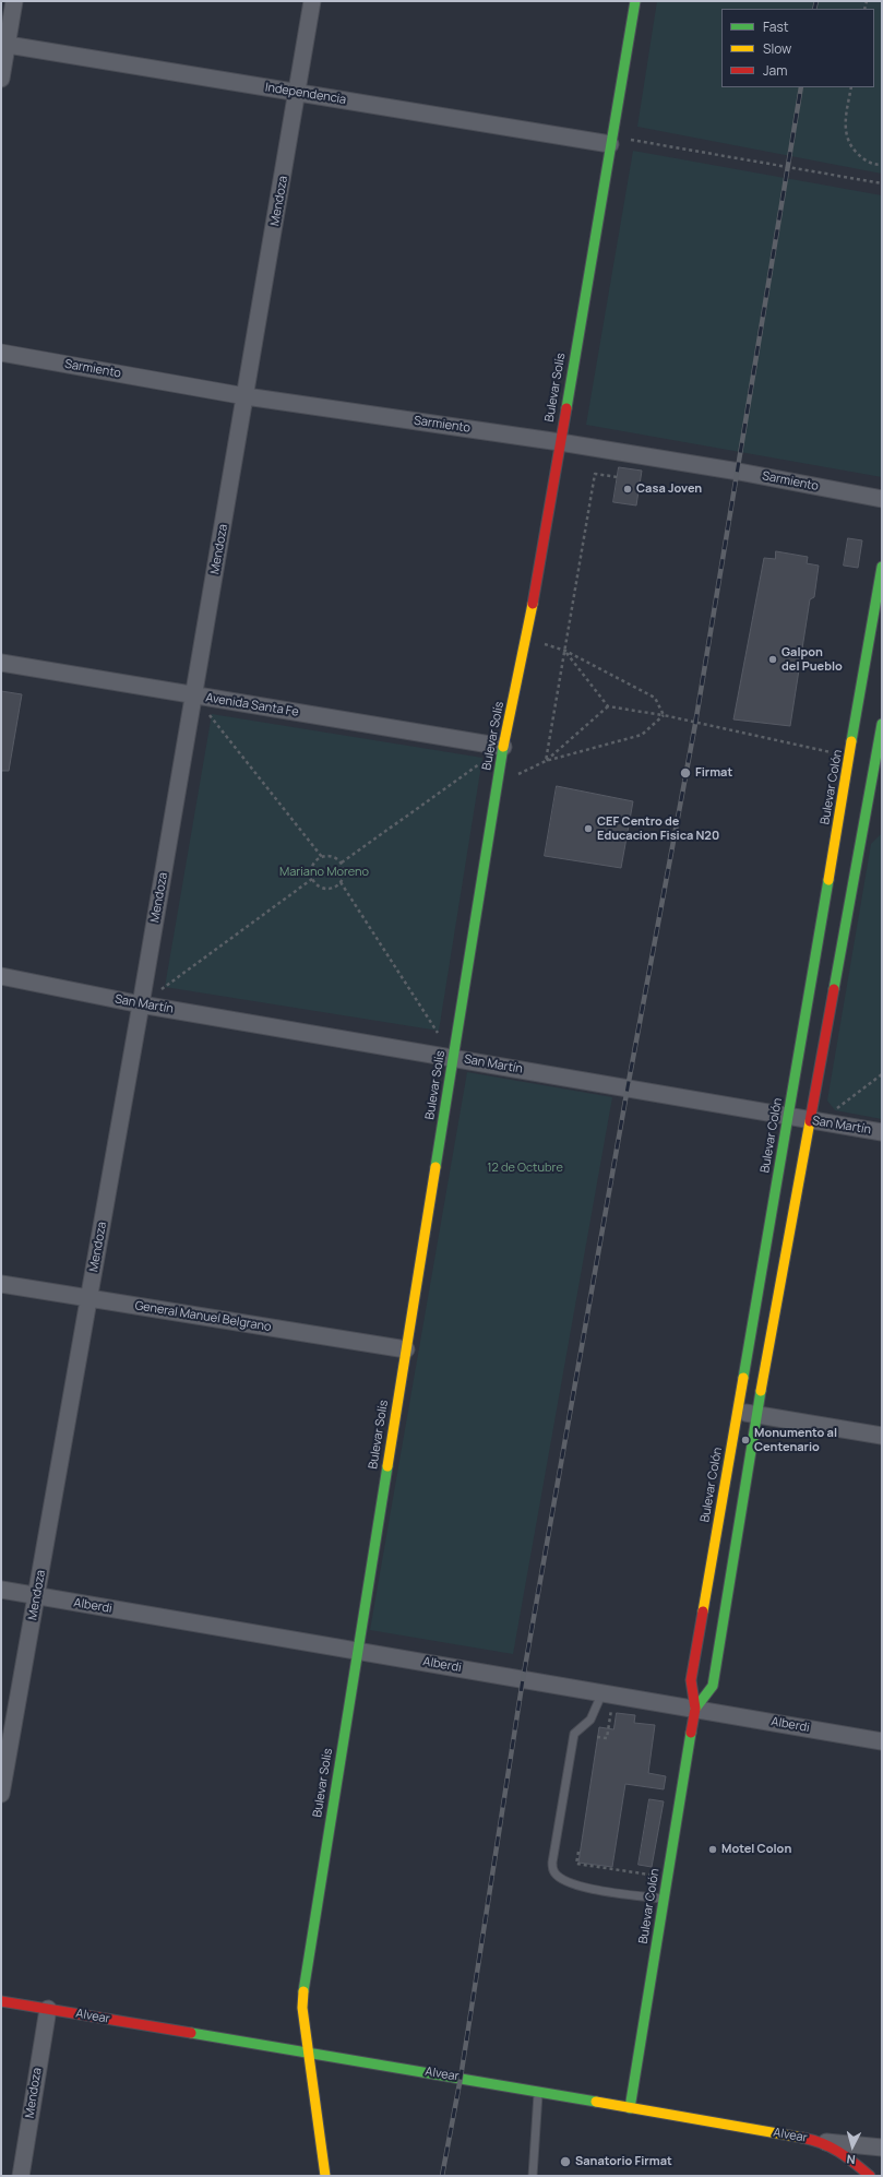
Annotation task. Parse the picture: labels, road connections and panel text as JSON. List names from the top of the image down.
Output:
{
  "streets": {
    "street": [
      "Independencia",
      "Mendoza",
      "Sarmiento",
      "Bulevar Solís",
      "Avenida Santa Fe",
      "Bulevar Colón",
      "San Martín",
      "General Manuel Belgrano",
      "Alberdi",
      "Alvear"
    ]
  },
  "crossings": [
    ["Independencia", "Mendoza"],
    ["Independencia", "Bulevar Solís"],
    ["Mendoza", "Sarmiento"],
    ["Mendoza", "Avenida Santa Fe"],
    ["Mendoza", "San Martín"],
    ["Mendoza", "General Manuel Belgrano"],
    ["Mendoza", "Alberdi"],
    ["Mendoza", "Alvear"],
    ["Sarmiento", "Bulevar Solís"],
    ["Bulevar Solís", "Avenida Santa Fe"],
    ["Bulevar Solís", "San Martín"],
    ["Bulevar Solís", "General Manuel Belgrano"],
    ["Bulevar Solís", "Alberdi"],
    ["Bulevar Solís", "Alvear"],
    ["Bulevar Colón", "San Martín"],
    ["Bulevar Colón", "Alberdi"],
    ["Bulevar Colón", "Alvear"]
  ],
  "parks": ["Mariano Moreno", "12 de Octubre"],
  "places": [
    "Casa Joven",
    "Galpon del Pueblo",
    "Firmat",
    "CEF Centro de Educacion Fisica N20",
    "Monumento al Centenario",
    "Motel Colon",
    "Sanatorio Firmat"
  ],
  "legend": ["Fast", "Slow", "Jam"],
  "north": "bottom"
}
